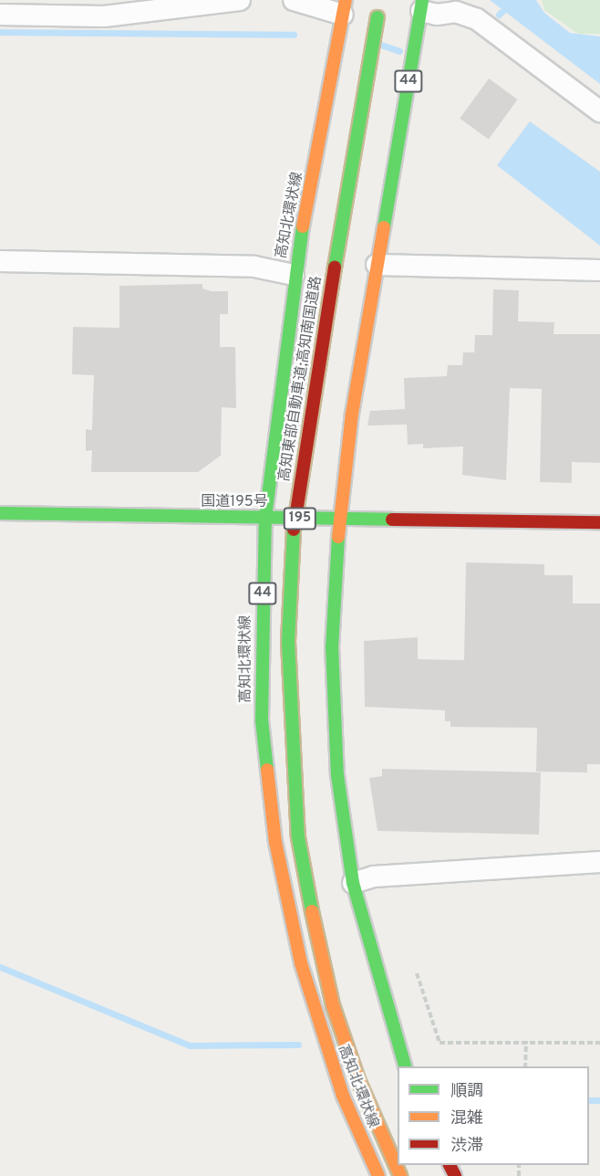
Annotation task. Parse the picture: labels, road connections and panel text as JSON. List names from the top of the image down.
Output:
{
  "streets": {
    "main road": [
      "44",
      "高知北環状線",
      "高知東部自動車道;高知南国道路",
      "国道195号",
      "195"
    ]
  },
  "crossings": [
    ["44", "国道195号"],
    ["高知北環状線", "国道195号"]
  ],
  "legend": ["順調", "混雑", "渋滞"]
}
